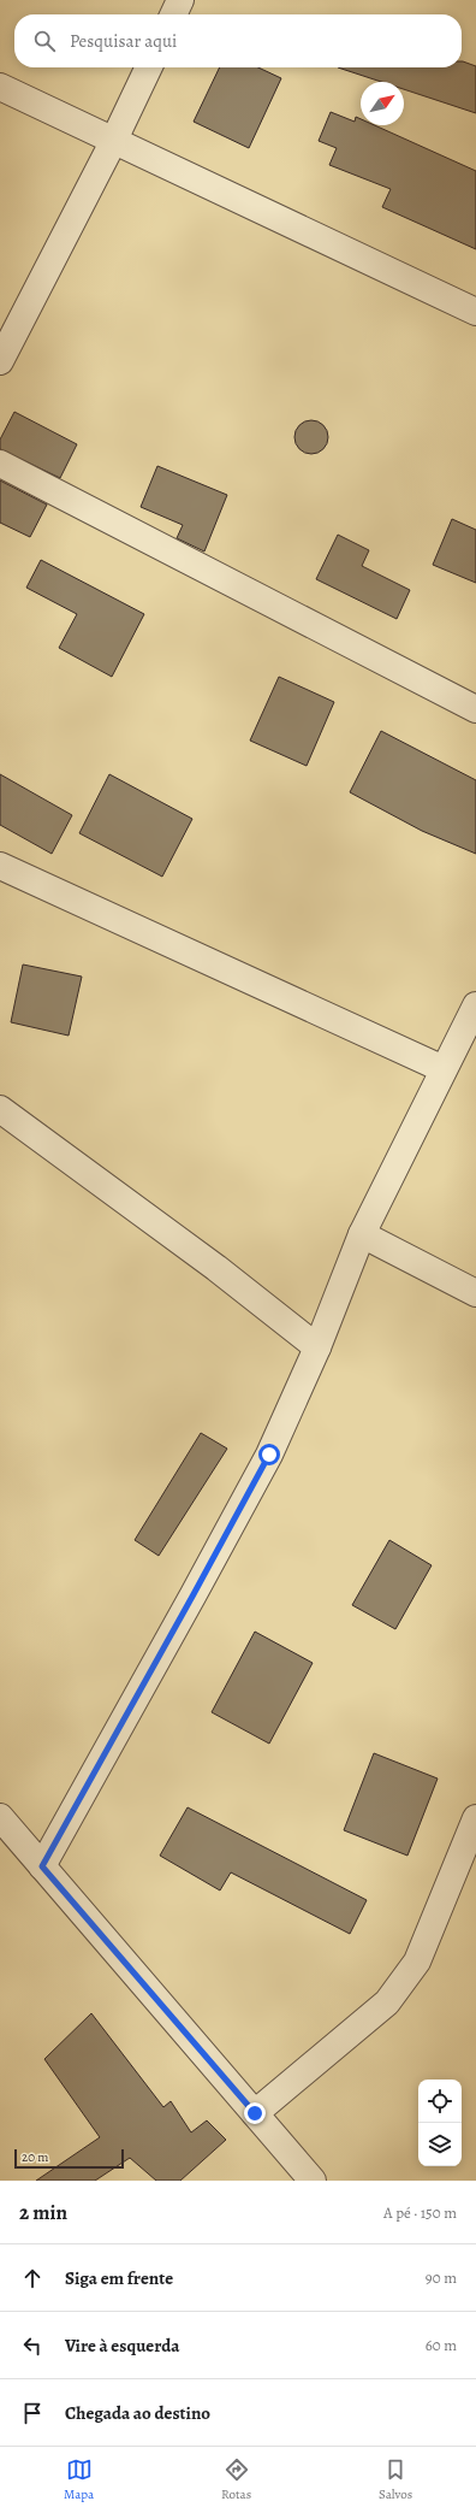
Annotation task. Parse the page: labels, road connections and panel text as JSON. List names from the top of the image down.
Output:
{
  "scale_bar": "20 m",
  "north": "top right",
  "page": {
    "search": "Pesquisar aqui",
    "scale": "20 m",
    "heading": ["2 min", "A pé · 150 m"],
    "list": [
      ["Siga em frente", "90 m"],
      ["Vire à esquerda", "60 m"],
      "Chegada ao destino"
    ],
    "nav": ["Mapa", "Rotas", "Salvos"]
  }
}
